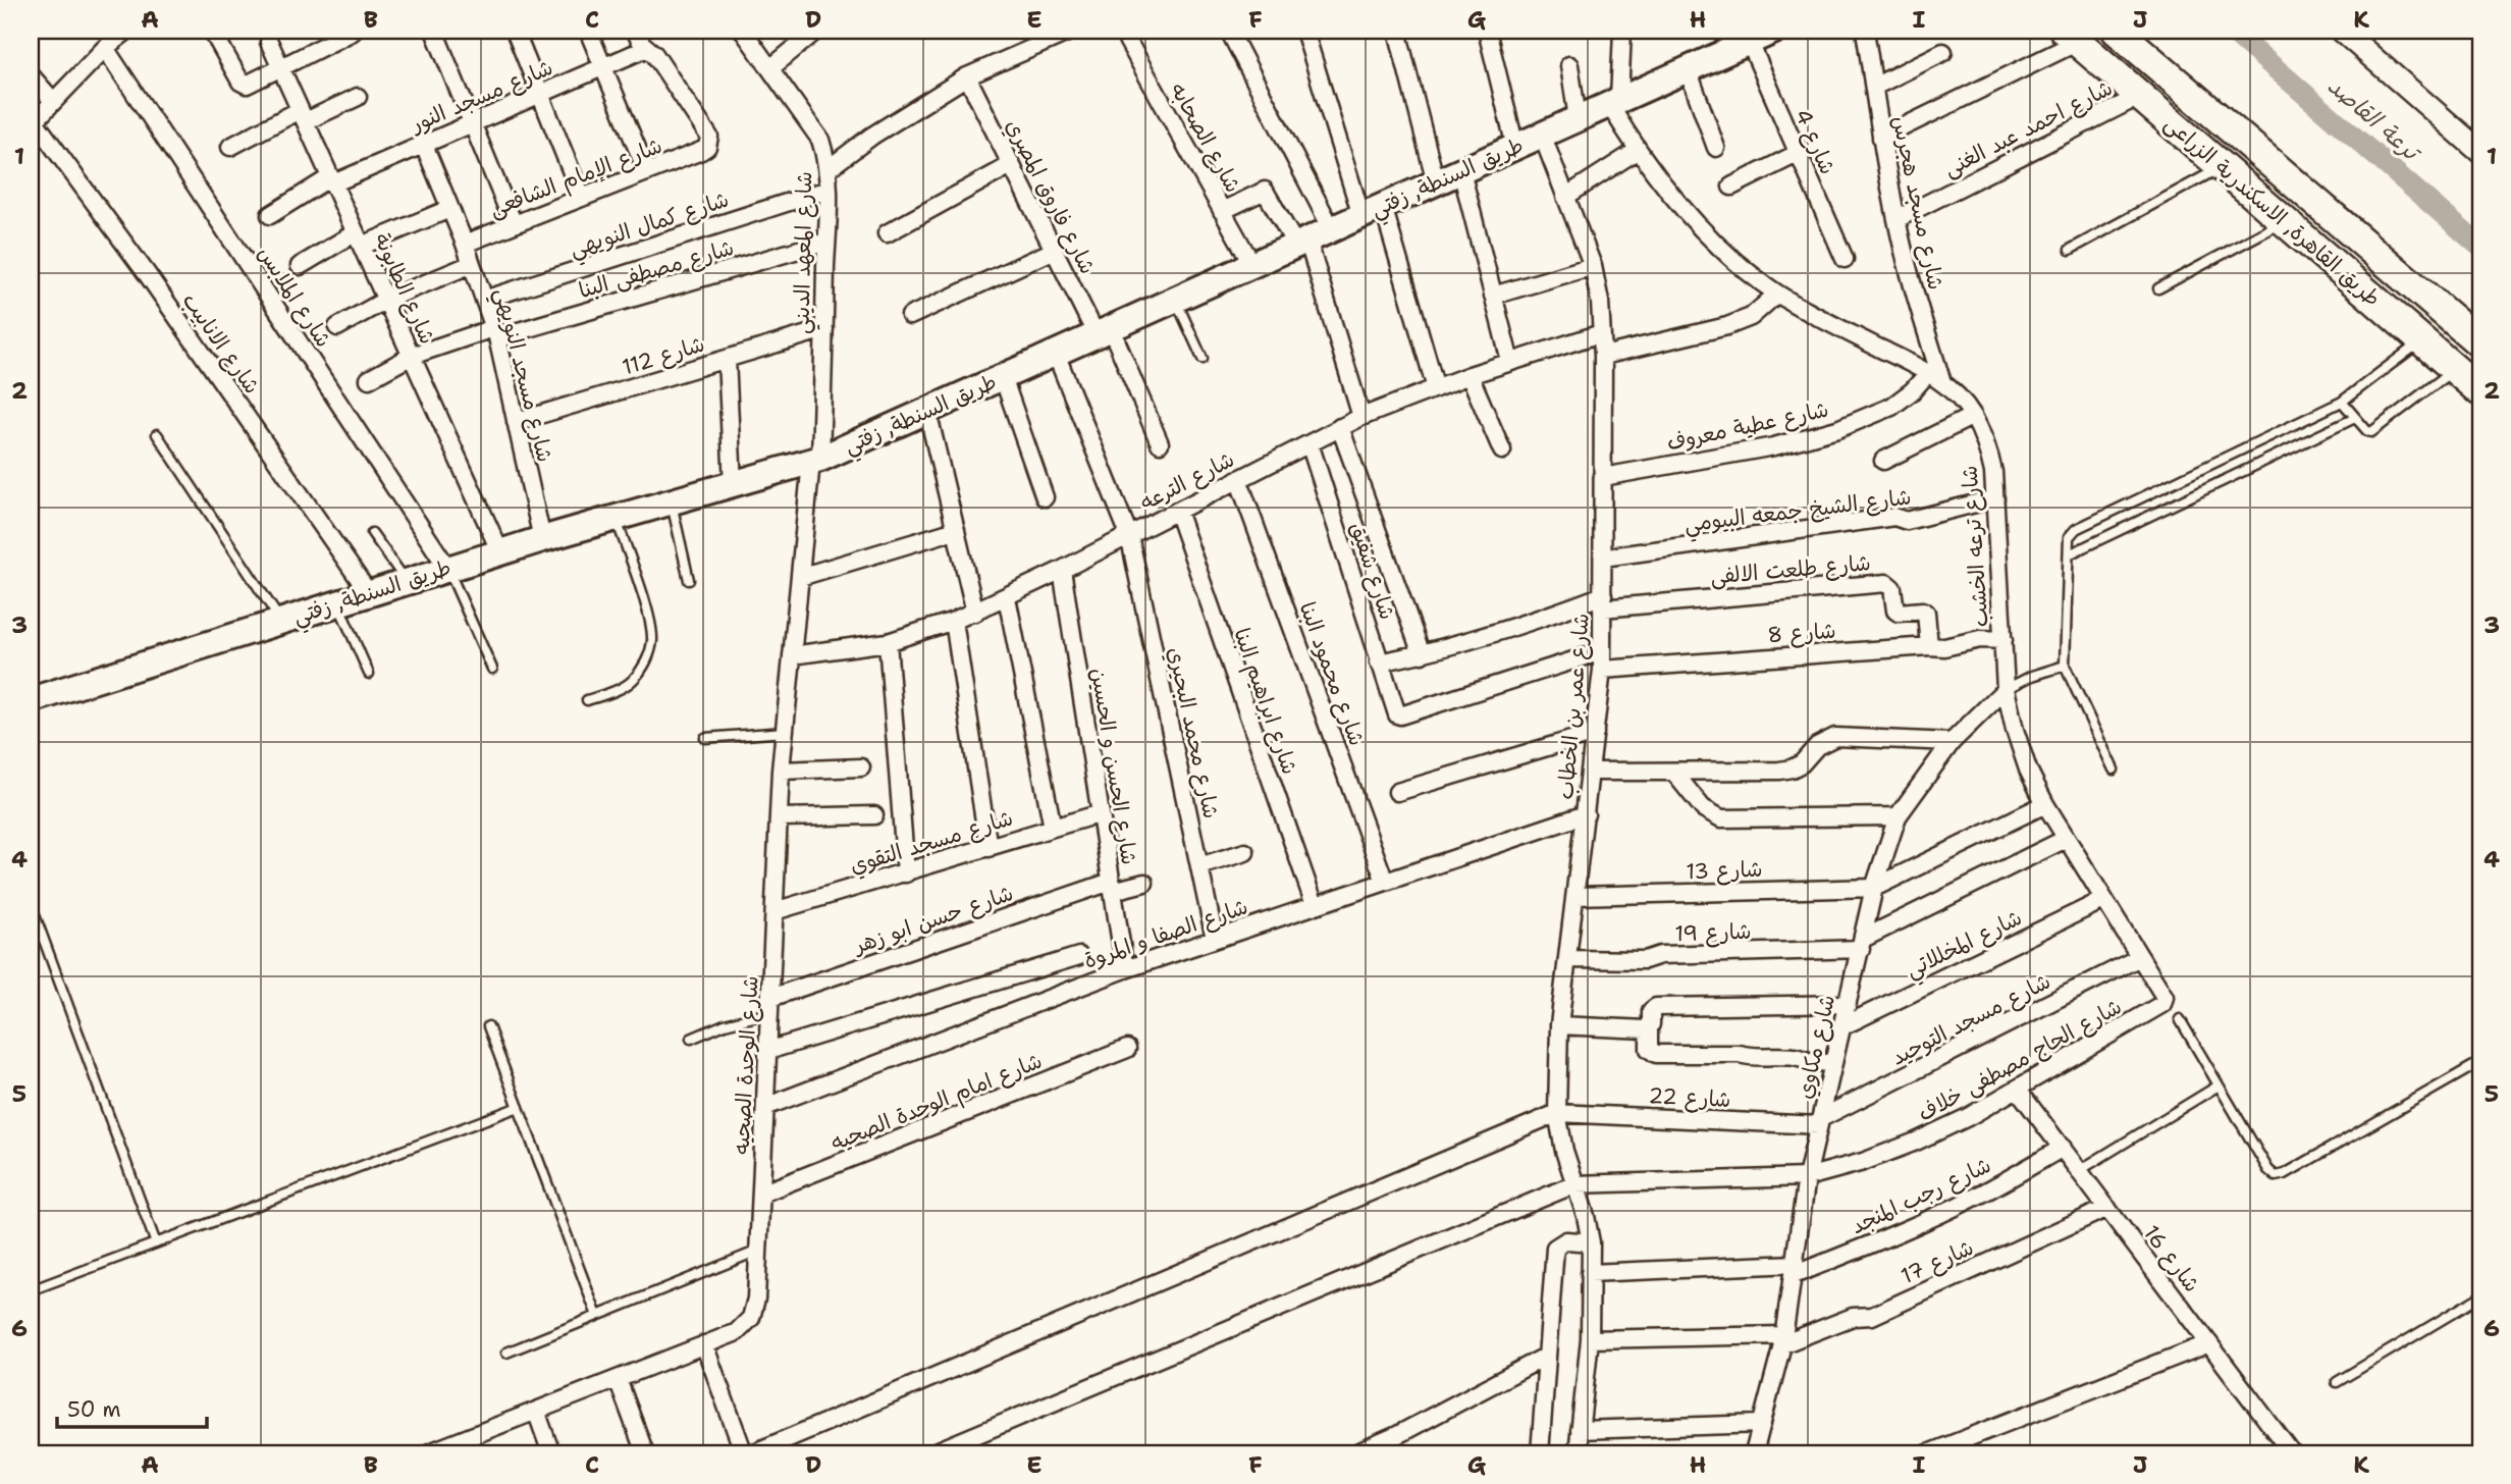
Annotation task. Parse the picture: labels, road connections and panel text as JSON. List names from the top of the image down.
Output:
{
  "streets": {
    "highway": ["طريق القاهرة, الاسكندرية الزراعى"],
    "main road": ["طريق السنطة, زفتي"],
    "street": [
      "شارع مسجد النور",
      "شارع احمد عبد الغنى",
      "شارع الصحابه",
      "شارع 4",
      "شارع الإمام الشافعى",
      "شارع فاروق المصري",
      "شارع مسجد هجرس",
      "شارع كمال النويهي",
      "شارع المعهد الديني",
      "شارع مصطفى البنا",
      "شارع الطابونة",
      "شارع الملابس",
      "شارع الانابيب",
      "شارع 112",
      "شارع مسجد النويهي",
      "شارع عطية معروف",
      "شارع الترعه",
      "شارع الشيخ جمعه البيومي",
      "شارع ترعه الخشب",
      "شارع طلعت الالفى",
      "شارع شفيق",
      "شارع 8",
      "شارع محمود البنا",
      "شارع ابراهيم البنا",
      "شارع عمر بن الخطاب",
      "شارع محمد البحيري",
      "شارع الحسن و الحسين",
      "شارع مسجد التقوي",
      "شارع 13",
      "شارع حسن ابو زهر",
      "شارع 19",
      "شارع الصفا و المروة",
      "شارع المخللاتي",
      "شارع مسجد التوحيد",
      "شارع مكاوي",
      "شارع الحاج مصطفى خلاف",
      "شارع الوحدة الصحيه",
      "شارع 22",
      "شارع امام الوحدة الصحيه",
      "شارع رجب المنجد",
      "شارع 16",
      "شارع 17"
    ]
  },
  "crossings": [
    ["شارع مسجد النور", "شارع الإمام الشافعى"],
    ["شارع مسجد النور", "شارع الطابونة"],
    ["شارع مسجد النور", "شارع مسجد النويهي"],
    ["شارع احمد عبد الغنى", "شارع مسجد هجرس"],
    ["شارع احمد عبد الغنى", "طريق القاهرة, الاسكندرية الزراعى"],
    ["شارع الصحابه", "طريق السنطة, زفتي"],
    ["شارع 4", "طريق السنطة, زفتي"],
    ["شارع الإمام الشافعى", "شارع مسجد النويهي"],
    ["طريق السنطة, زفتي", "شارع فاروق المصري"],
    ["طريق السنطة, زفتي", "شارع المعهد الديني"],
    ["طريق السنطة, زفتي", "شارع الطابونة"],
    ["طريق السنطة, زفتي", "شارع الملابس"],
    ["طريق السنطة, زفتي", "شارع الانابيب"],
    ["طريق السنطة, زفتي", "شارع مسجد النويهي"],
    ["طريق السنطة, زفتي", "شارع ترعه الخشب"],
    ["طريق السنطة, زفتي", "شارع عمر بن الخطاب"],
    ["طريق السنطة, زفتي", "شارع محمد البحيري"],
    ["طريق السنطة, زفتي", "شارع الوحدة الصحيه"],
    ["شارع مسجد هجرس", "شارع عطية معروف"],
    ["شارع مسجد هجرس", "شارع ترعه الخشب"],
    ["شارع كمال النويهي", "شارع المعهد الديني"],
    ["شارع كمال النويهي", "شارع مسجد النويهي"],
    ["شارع المعهد الديني", "شارع مصطفى البنا"],
    ["شارع المعهد الديني", "شارع 112"],
    ["شارع المعهد الديني", "شارع الوحدة الصحيه"],
    ["شارع مصطفى البنا", "شارع الطابونة"],
    ["شارع مصطفى البنا", "شارع مسجد النويهي"],
    ["شارع 112", "شارع مسجد النويهي"],
    ["شارع عطية معروف", "شارع ترعه الخشب"],
    ["شارع عطية معروف", "شارع عمر بن الخطاب"],
    ["شارع الترعه", "شارع شفيق"],
    ["شارع الترعه", "شارع محمود البنا"],
    ["شارع الترعه", "شارع ابراهيم البنا"],
    ["شارع الترعه", "شارع عمر بن الخطاب"],
    ["شارع الترعه", "شارع محمد البحيري"],
    ["شارع الترعه", "شارع الحسن و الحسين"],
    ["شارع الترعه", "شارع الوحدة الصحيه"],
    ["شارع الشيخ جمعه البيومي", "شارع ترعه الخشب"],
    ["شارع الشيخ جمعه البيومي", "شارع عمر بن الخطاب"],
    ["شارع ترعه الخشب", "شارع 8"],
    ["شارع ترعه الخشب", "شارع المخللاتي"],
    ["شارع ترعه الخشب", "شارع مسجد التوحيد"],
    ["شارع ترعه الخشب", "شارع مكاوي"],
    ["شارع ترعه الخشب", "شارع الحاج مصطفى خلاف"],
    ["شارع طلعت الالفى", "شارع 8"],
    ["شارع طلعت الالفى", "شارع عمر بن الخطاب"],
    ["شارع شفيق", "شارع عمر بن الخطاب"],
    ["شارع 8", "شارع عمر بن الخطاب"],
    ["شارع محمود البنا", "شارع الصفا و المروة"],
    ["شارع ابراهيم البنا", "شارع الصفا و المروة"],
    ["شارع عمر بن الخطاب", "شارع 13"],
    ["شارع عمر بن الخطاب", "شارع 19"],
    ["شارع عمر بن الخطاب", "شارع الصفا و المروة"],
    ["شارع عمر بن الخطاب", "شارع الحاج مصطفى خلاف"],
    ["شارع عمر بن الخطاب", "شارع 22"],
    ["شارع محمد البحيري", "شارع الصفا و المروة"],
    ["شارع الحسن و الحسين", "شارع مسجد التقوي"],
    ["شارع الحسن و الحسين", "شارع حسن ابو زهر"],
    ["شارع الحسن و الحسين", "شارع الصفا و المروة"],
    ["شارع مسجد التقوي", "شارع الوحدة الصحيه"],
    ["شارع 13", "شارع مكاوي"],
    ["شارع حسن ابو زهر", "شارع الوحدة الصحيه"],
    ["شارع 19", "شارع مكاوي"],
    ["شارع الصفا و المروة", "شارع الوحدة الصحيه"],
    ["شارع المخللاتي", "شارع مكاوي"],
    ["شارع مسجد التوحيد", "شارع مكاوي"],
    ["شارع مسجد التوحيد", "شارع 22"],
    ["شارع مكاوي", "شارع الحاج مصطفى خلاف"],
    ["شارع مكاوي", "شارع 22"],
    ["شارع مكاوي", "شارع رجب المنجد"],
    ["شارع مكاوي", "شارع 17"],
    ["شارع الحاج مصطفى خلاف", "شارع 16"],
    ["شارع الوحدة الصحيه", "شارع امام الوحدة الصحيه"],
    ["شارع رجب المنجد", "شارع 16"],
    ["شارع 16", "شارع 17"]
  ],
  "water": ["ترعة القاصد"],
  "scale_bar": "50 m",
  "grid": {
    "columns": [
      "A",
      "B",
      "C",
      "D",
      "E",
      "F",
      "G",
      "H",
      "I",
      "J",
      "K"
    ],
    "rows": [
      "1",
      "2",
      "3",
      "4",
      "5",
      "6"
    ]
  }
}
